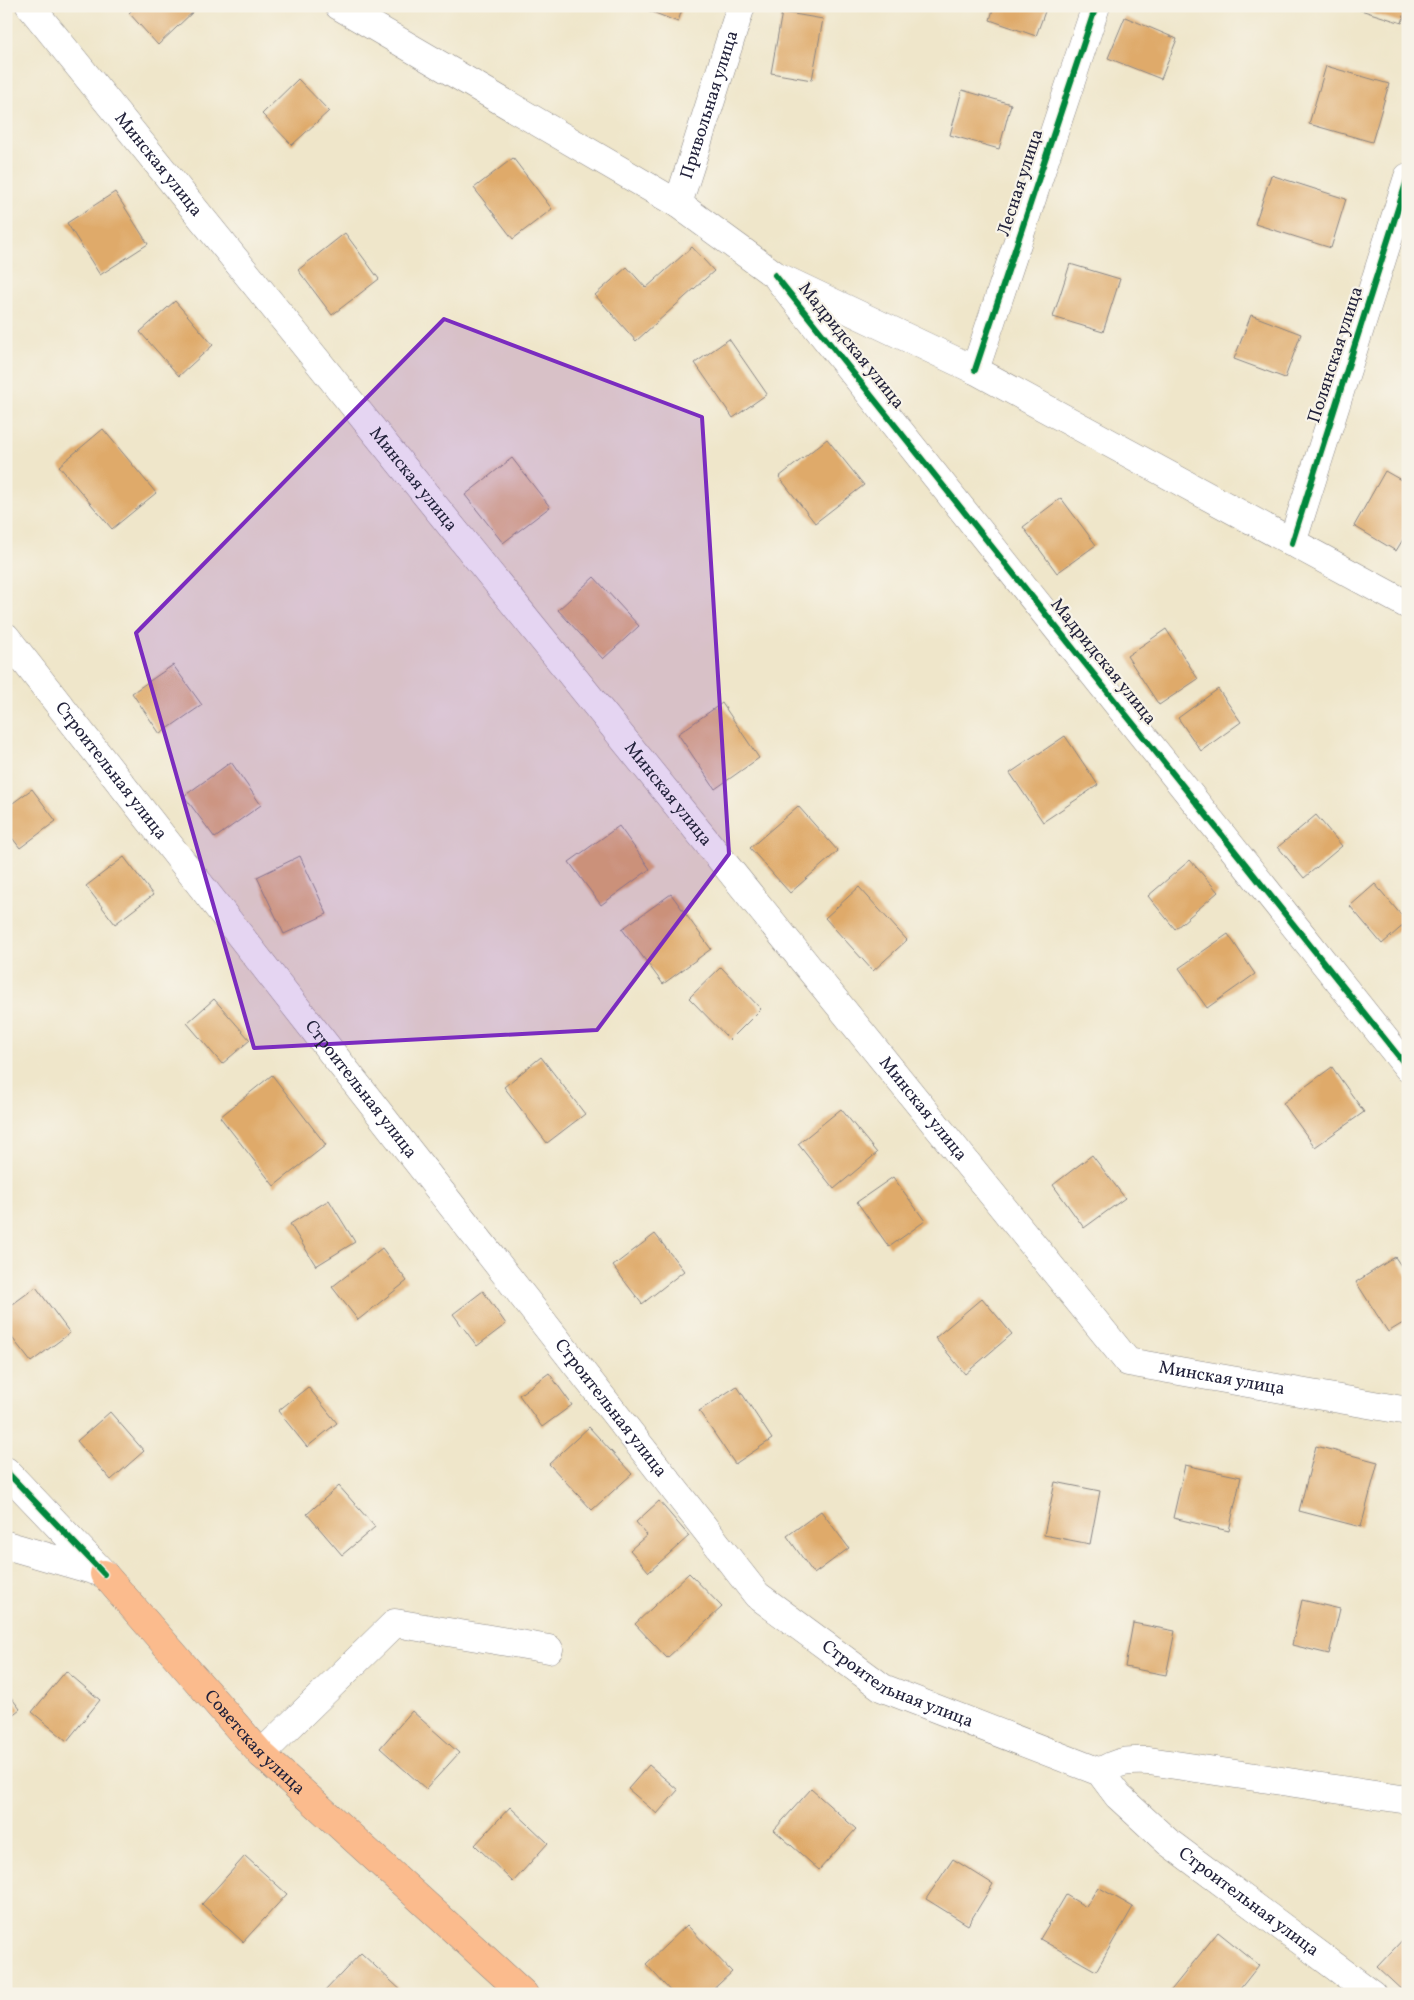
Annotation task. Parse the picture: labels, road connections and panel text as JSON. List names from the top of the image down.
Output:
{
  "streets": {
    "main road": ["Советская улица"],
    "street": [
      "Привольная улица",
      "Минская улица",
      "Лесная улица",
      "Мадридская улица",
      "Полянская улица",
      "Строительная улица"
    ]
  }
}
